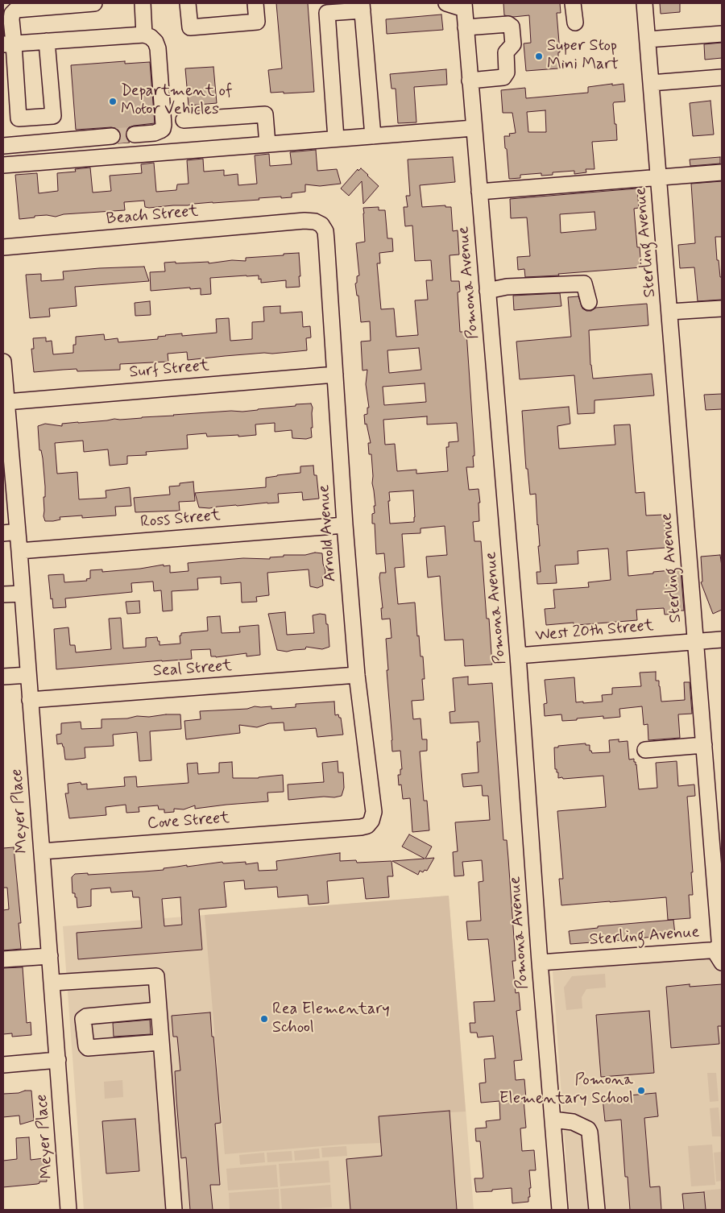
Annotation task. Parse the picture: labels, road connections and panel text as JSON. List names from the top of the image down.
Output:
{
  "streets": {
    "street": [
      "Beach Street",
      "Sterling Avenue",
      "Pomona Avenue",
      "Surf Street",
      "Ross Street",
      "Arnold Avenue",
      "West 20th Street",
      "Seal Street",
      "Meyer Place",
      "Cove Street"
    ]
  },
  "crossings": [
    ["Beach Street", "Arnold Avenue"],
    ["Sterling Avenue", "Pomona Avenue"],
    ["Sterling Avenue", "West 20th Street"],
    ["Pomona Avenue", "West 20th Street"],
    ["Surf Street", "Arnold Avenue"],
    ["Surf Street", "Meyer Place"],
    ["Ross Street", "Arnold Avenue"],
    ["Ross Street", "Meyer Place"],
    ["Arnold Avenue", "Seal Street"],
    ["Arnold Avenue", "Cove Street"],
    ["Seal Street", "Meyer Place"],
    ["Meyer Place", "Cove Street"]
  ],
  "places": [
    "Super Stop Mini Mart",
    "Department of Motor Vehicles",
    "Rea Elementary School",
    "Pomona Elementary School"
  ]
}
